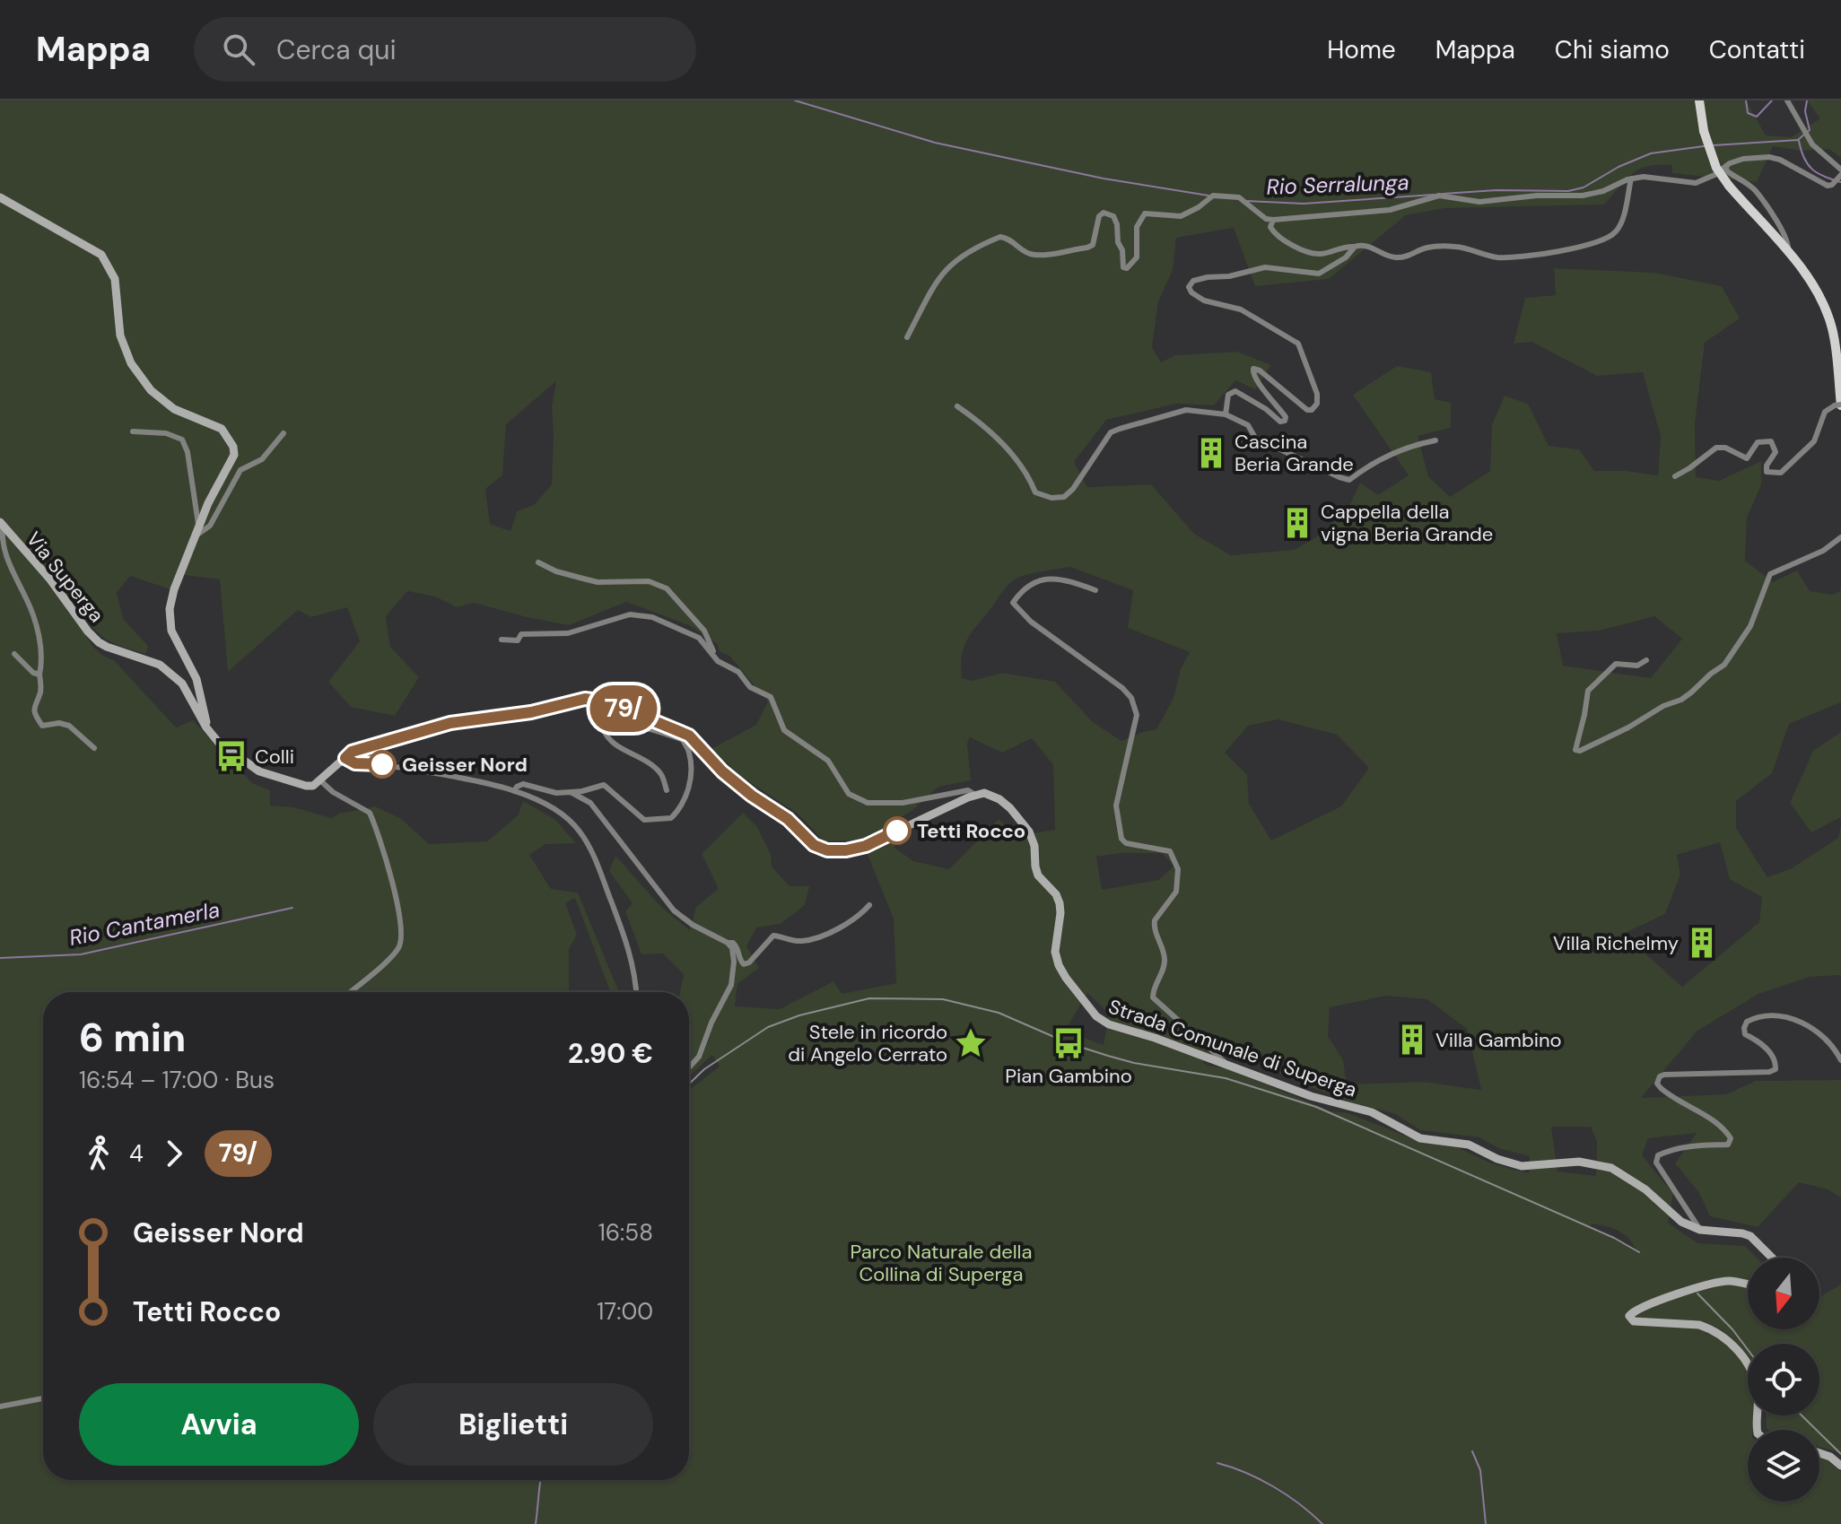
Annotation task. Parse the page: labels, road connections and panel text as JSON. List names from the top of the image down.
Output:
{
  "streets": {
    "street": ["Via Superga", "Strada Comunale di Superga"]
  },
  "water": ["Rio Serralunga", "Rio Cantamerla"],
  "parks": ["Parco Naturale della Collina di Superga"],
  "places": {
    "building": [
      "Cascina Beria Grande",
      "Cappella della vigna Beria Grande",
      "Villa Richelmy",
      "Villa Gambino"
    ],
    "bus stop": ["Colli", "Pian Gambino"],
    "other": ["Geisser Nord", "Tetti Rocco"],
    "place": ["Stele in ricordo di Angelo Cerrato"]
  },
  "lines": ["bus line 79/"],
  "north": "bottom",
  "page": {
    "header": "Mappa",
    "search": "Cerca qui",
    "nav": [
      "Home",
      "Mappa",
      "Chi siamo",
      "Contatti"
    ],
    "on_map": "79/",
    "heading": ["6 min", "16:54 – 17:00 · Bus", "2.90 €"],
    "legs": ["4", "79/"],
    "list": [
      {
        "name": "Geisser Nord",
        "value": "16:58"
      },
      {
        "name": "Tetti Rocco",
        "value": "17:00"
      }
    ],
    "buttons": ["Avvia", "Biglietti"]
  }
}
